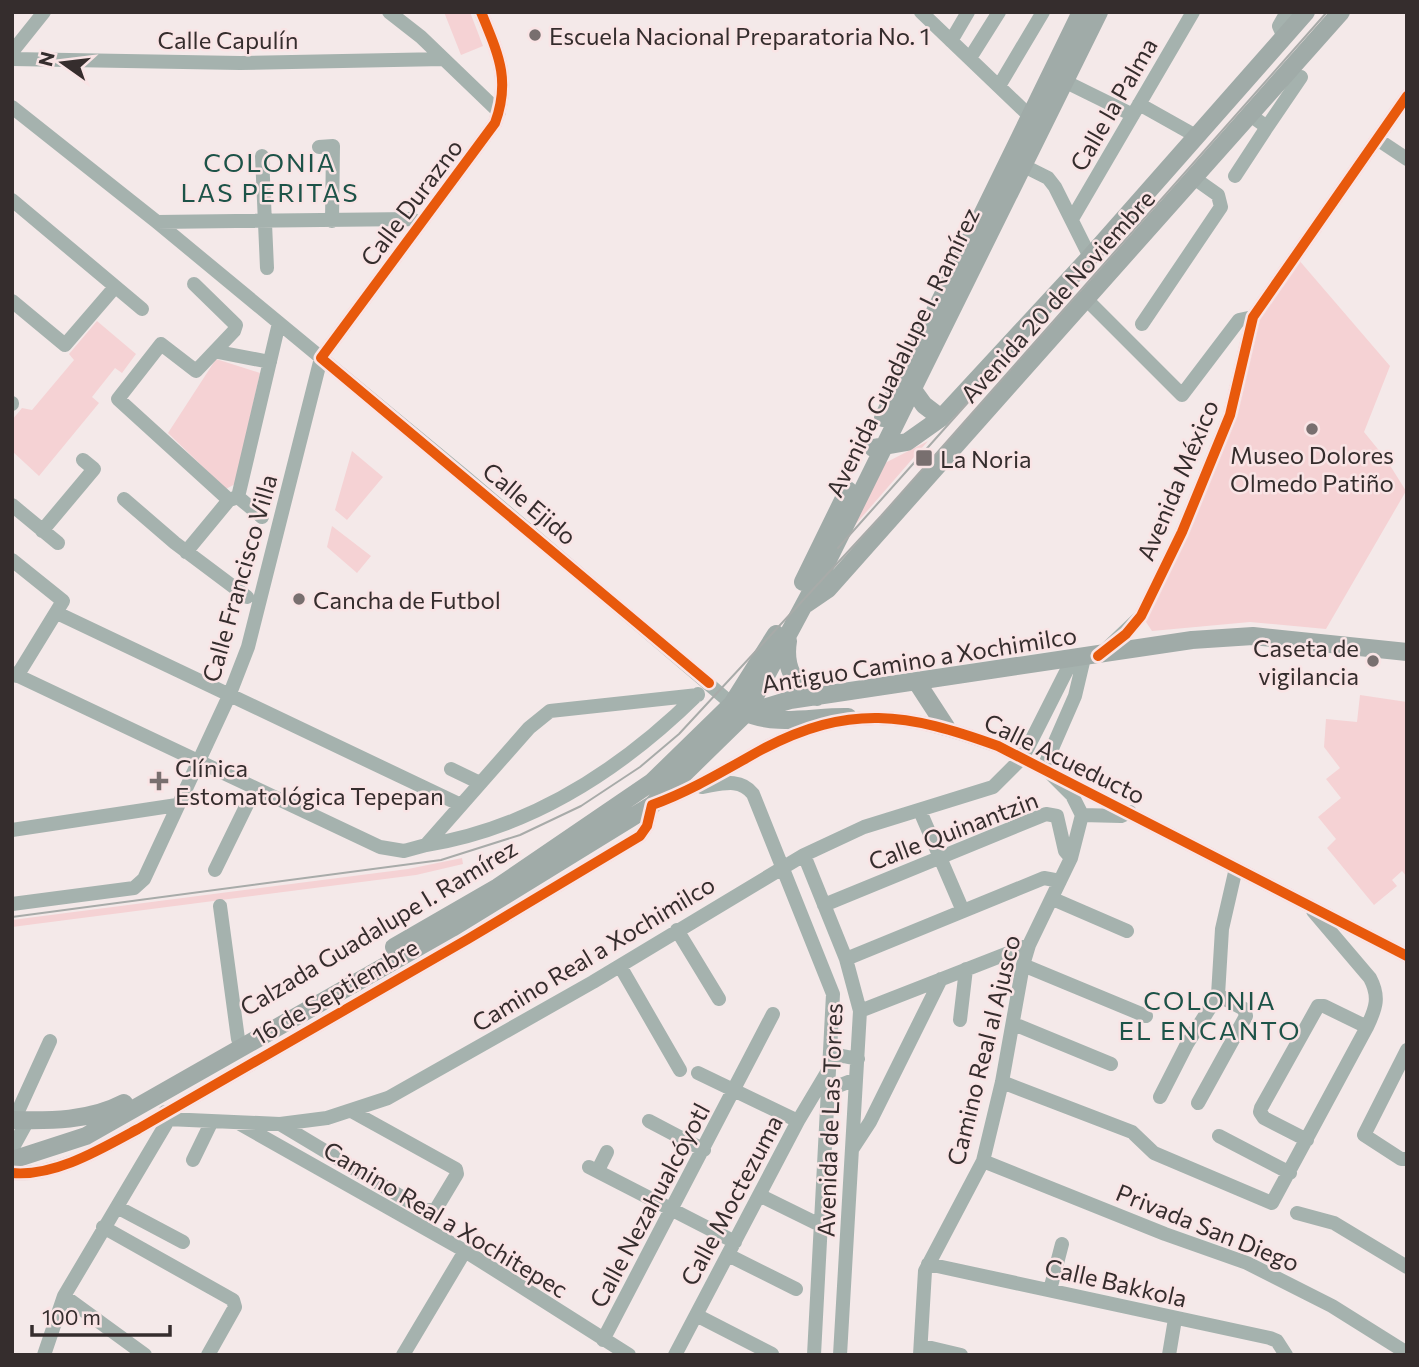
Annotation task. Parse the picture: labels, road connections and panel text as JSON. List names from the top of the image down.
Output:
{
  "streets": {
    "main road": [
      "Avenida 20 de Noviembre",
      "Avenida Guadalupe I. Ramírez",
      "Antiguo Camino a Xochimilco",
      "Calzada Guadalupe I. Ramírez"
    ],
    "street": [
      "Calle Capulín",
      "Calle la Palma",
      "Calle Durazno",
      "Avenida México",
      "Calle Ejido",
      "Calle Francisco Villa",
      "Calle Acueducto",
      "Calle Quinantzin",
      "Camino Real a Xochimilco",
      "16 de Septiembre",
      "Camino Real al Ajusco",
      "Avenida de Las Torres",
      "Calle Moctezuma",
      "Calle Nezahualcóyotl",
      "Camino Real a Xochitepec",
      "Privada San Diego",
      "Calle Bakkola"
    ]
  },
  "crossings": [
    ["Calle Durazno", "Calle Ejido"],
    ["Calle Durazno", "Calle Francisco Villa"],
    ["Avenida 20 de Noviembre", "Avenida Guadalupe I. Ramírez"],
    ["Avenida Guadalupe I. Ramírez", "Calle Ejido"],
    ["Avenida Guadalupe I. Ramírez", "Antiguo Camino a Xochimilco"],
    ["Avenida Guadalupe I. Ramírez", "Calzada Guadalupe I. Ramírez"],
    ["Avenida México", "Antiguo Camino a Xochimilco"],
    ["Avenida México", "Camino Real a Xochimilco"],
    ["Calle Ejido", "Calle Francisco Villa"],
    ["Calle Ejido", "Antiguo Camino a Xochimilco"],
    ["Calle Ejido", "Calzada Guadalupe I. Ramírez"],
    ["Antiguo Camino a Xochimilco", "Calzada Guadalupe I. Ramírez"],
    ["Antiguo Camino a Xochimilco", "Camino Real a Xochimilco"],
    ["Calle Acueducto", "Calzada Guadalupe I. Ramírez"],
    ["Calle Acueducto", "Camino Real a Xochimilco"],
    ["Calle Acueducto", "16 de Septiembre"],
    ["Calle Acueducto", "Avenida de Las Torres"],
    ["Calle Quinantzin", "Camino Real al Ajusco"],
    ["Calle Quinantzin", "Avenida de Las Torres"],
    ["Calzada Guadalupe I. Ramírez", "16 de Septiembre"],
    ["Camino Real a Xochimilco", "16 de Septiembre"],
    ["Camino Real a Xochimilco", "Avenida de Las Torres"],
    ["Camino Real a Xochimilco", "Camino Real a Xochitepec"],
    ["Camino Real al Ajusco", "Privada San Diego"],
    ["Camino Real al Ajusco", "Calle Bakkola"],
    ["Avenida de Las Torres", "Calle Moctezuma"],
    ["Calle Nezahualcóyotl", "Camino Real a Xochitepec"]
  ],
  "districts": ["COLONIA LAS PERITAS", "COLONIA EL ENCANTO"],
  "places": {
    "other": [
      "Escuela Nacional Preparatoria No. 1",
      "Museo Dolores Olmedo Patiño",
      "Cancha de Futbol",
      "Caseta de vigilancia"
    ],
    "transit": ["La Noria"],
    "health": ["Clínica Estomatológica Tepepan"]
  },
  "scale_bar": "100 m",
  "north": "left"
}
